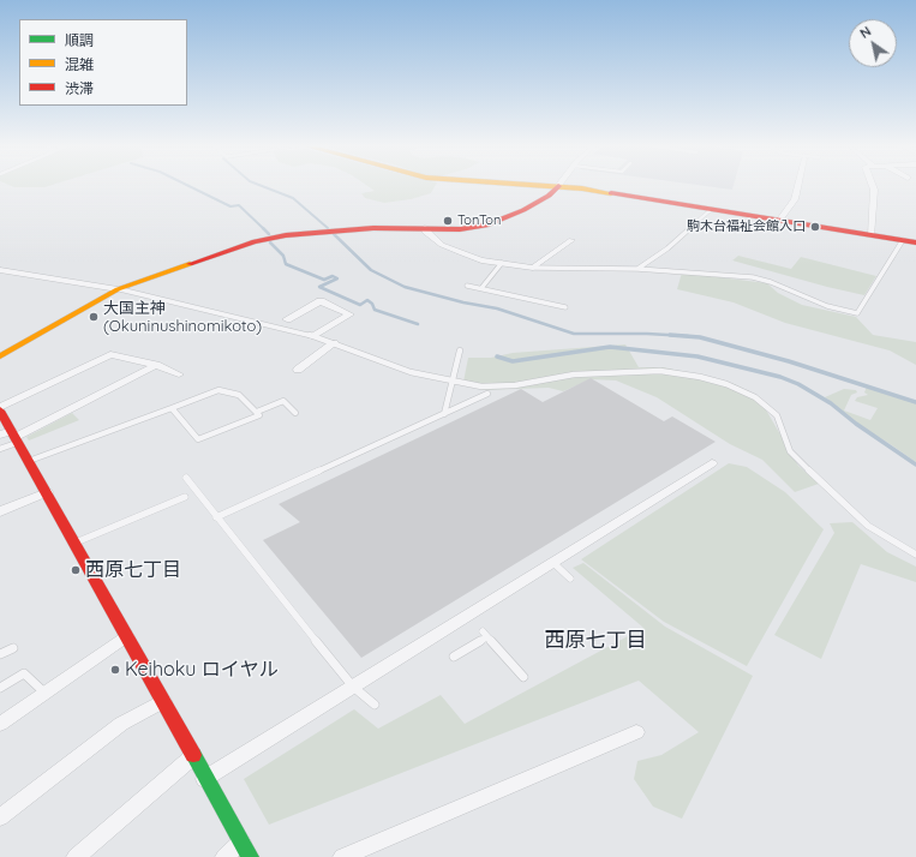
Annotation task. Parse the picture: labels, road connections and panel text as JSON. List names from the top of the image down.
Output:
{
  "districts": ["西原七丁目"],
  "places": [
    "TonTon",
    "駒木台福祉会館入口",
    "大国主神 (Okuninushinomikoto)",
    "西原七丁目",
    "Keihoku ロイヤル"
  ],
  "legend": ["順調", "混雑", "渋滞"],
  "north": "top left"
}
